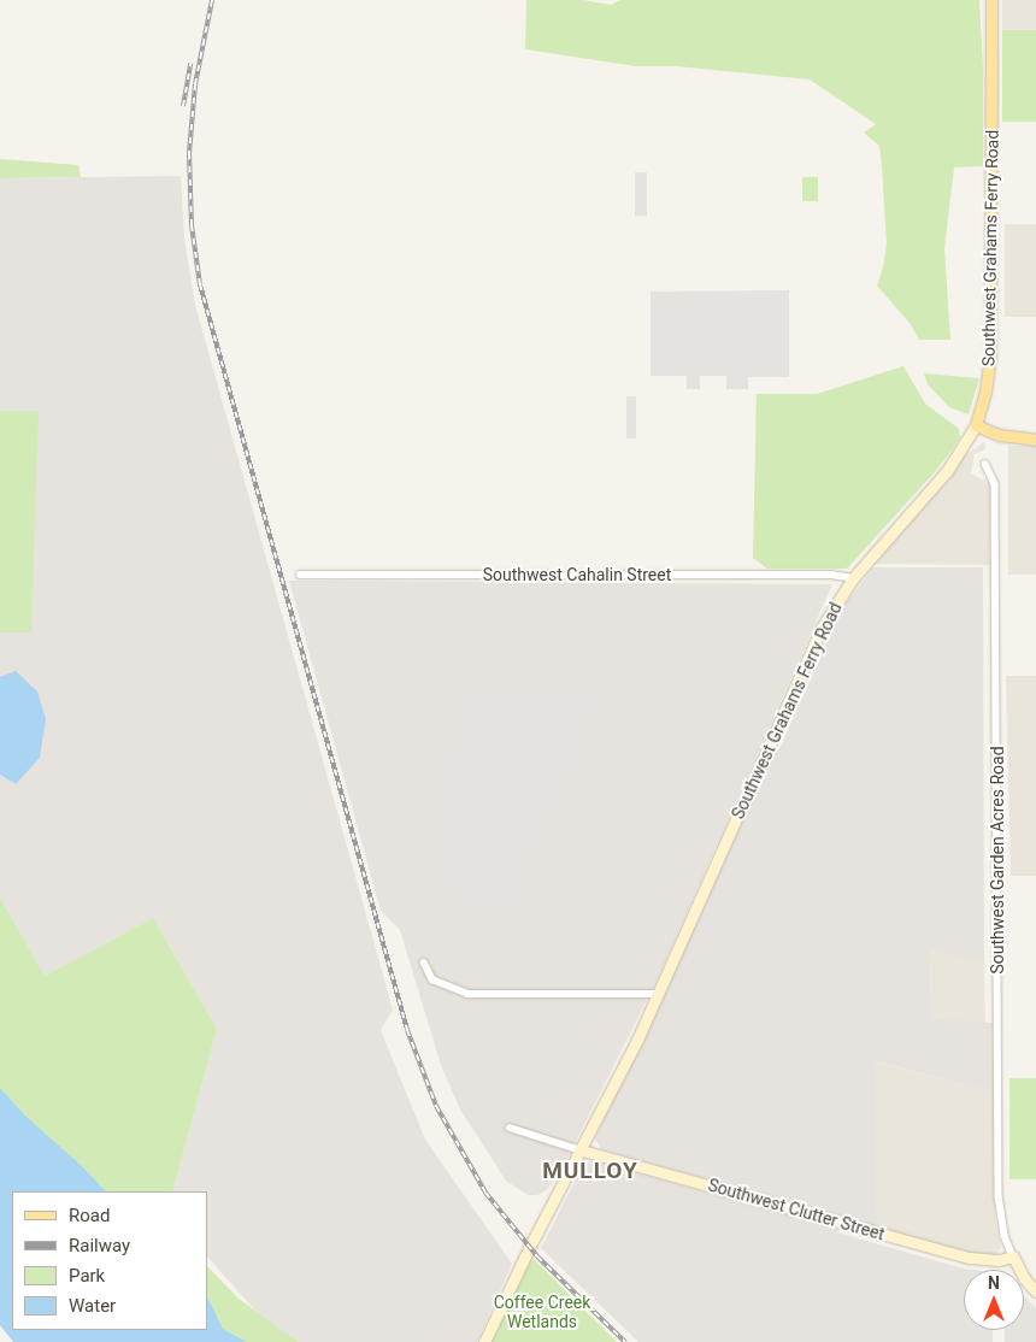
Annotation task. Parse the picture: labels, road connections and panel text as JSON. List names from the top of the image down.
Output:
{
  "streets": {
    "main road": ["Southwest Grahams Ferry Road", "Southwest Clutter Street"],
    "street": ["Southwest Cahalin Street", "Southwest Garden Acres Road"]
  },
  "crossings": [
    ["Southwest Grahams Ferry Road", "Southwest Cahalin Street"],
    ["Southwest Grahams Ferry Road", "Southwest Clutter Street"],
    ["Southwest Garden Acres Road", "Southwest Clutter Street"]
  ],
  "districts": ["MULLOY"],
  "parks": ["Coffee Creek Wetlands"],
  "legend": [
    "Road",
    "Railway",
    "Park",
    "Water"
  ],
  "north": "top"
}
